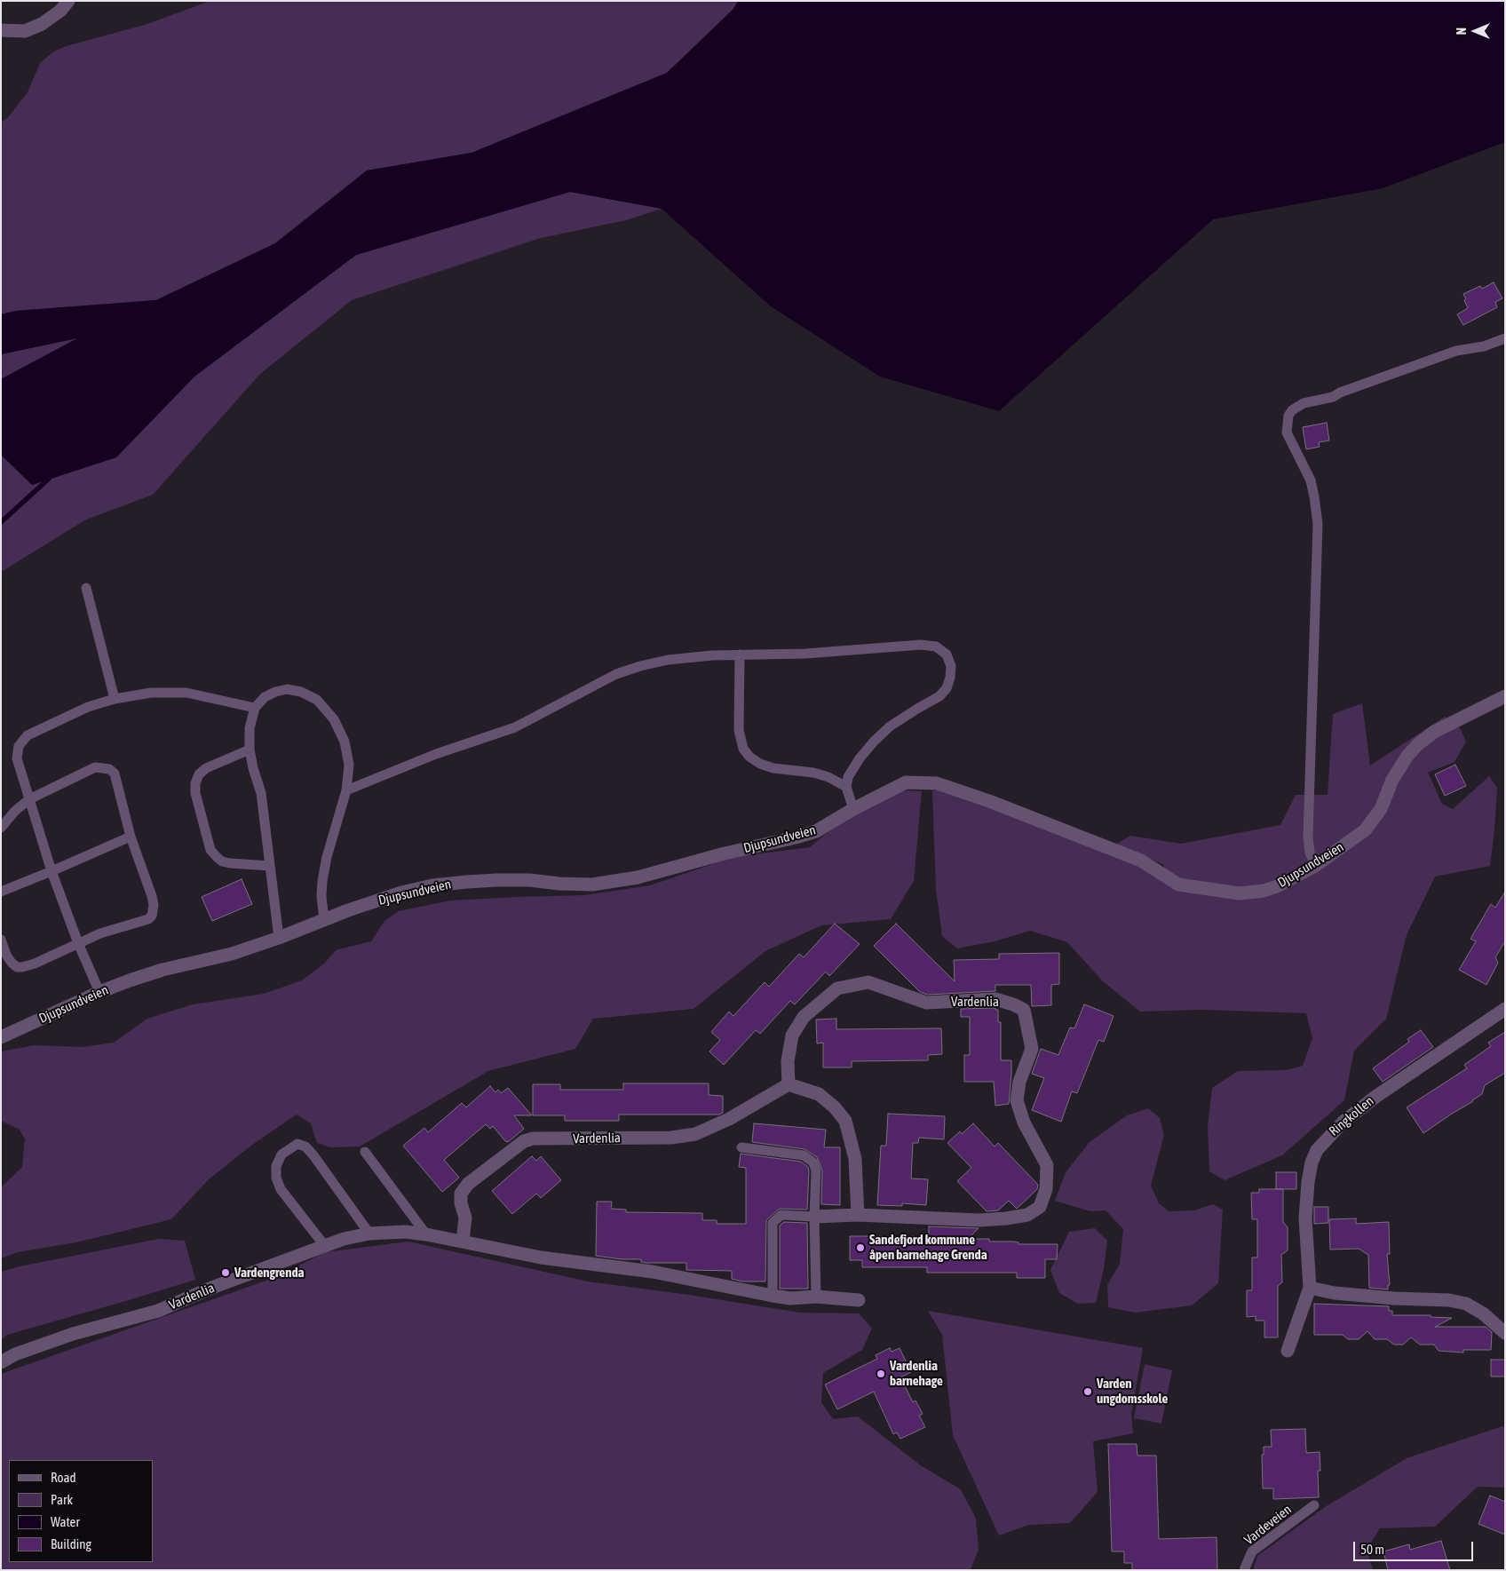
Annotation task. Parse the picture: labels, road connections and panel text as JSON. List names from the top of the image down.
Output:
{
  "streets": {
    "street": ["Djupsundveien", "Vardenlia", "Ringkollen"],
    "lane": ["Vardeveien"]
  },
  "places": [
    "Sandefjord kommune åpen barnehage Grenda",
    "Vardengrenda",
    "Vardenlia barnehage",
    "Varden ungdomsskole"
  ],
  "legend": [
    "Road",
    "Park",
    "Water",
    "Building"
  ],
  "scale_bar": "50 m",
  "north": "left"
}
